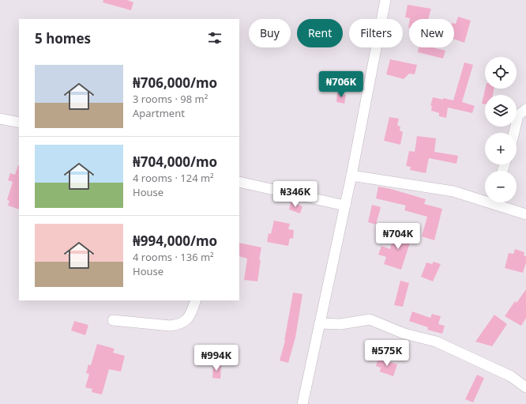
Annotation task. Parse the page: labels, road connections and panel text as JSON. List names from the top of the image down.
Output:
{
  "page": {
    "chip": [
      "Buy",
      "Rent",
      "Filters",
      "New"
    ],
    "heading": "5 homes",
    "map_buttons": ["+", "−"],
    "list": [
      {
        "name": "₦706,000/mo",
        "note": "3 rooms · 98 m² · Apartment"
      },
      {
        "name": "₦704,000/mo",
        "note": "4 rooms · 124 m² · House"
      },
      {
        "name": "₦994,000/mo",
        "note": "4 rooms · 136 m² · House"
      }
    ],
    "price": [
      "₦706K",
      "₦346K",
      "₦704K",
      "₦575K",
      "₦994K"
    ]
  }
}
